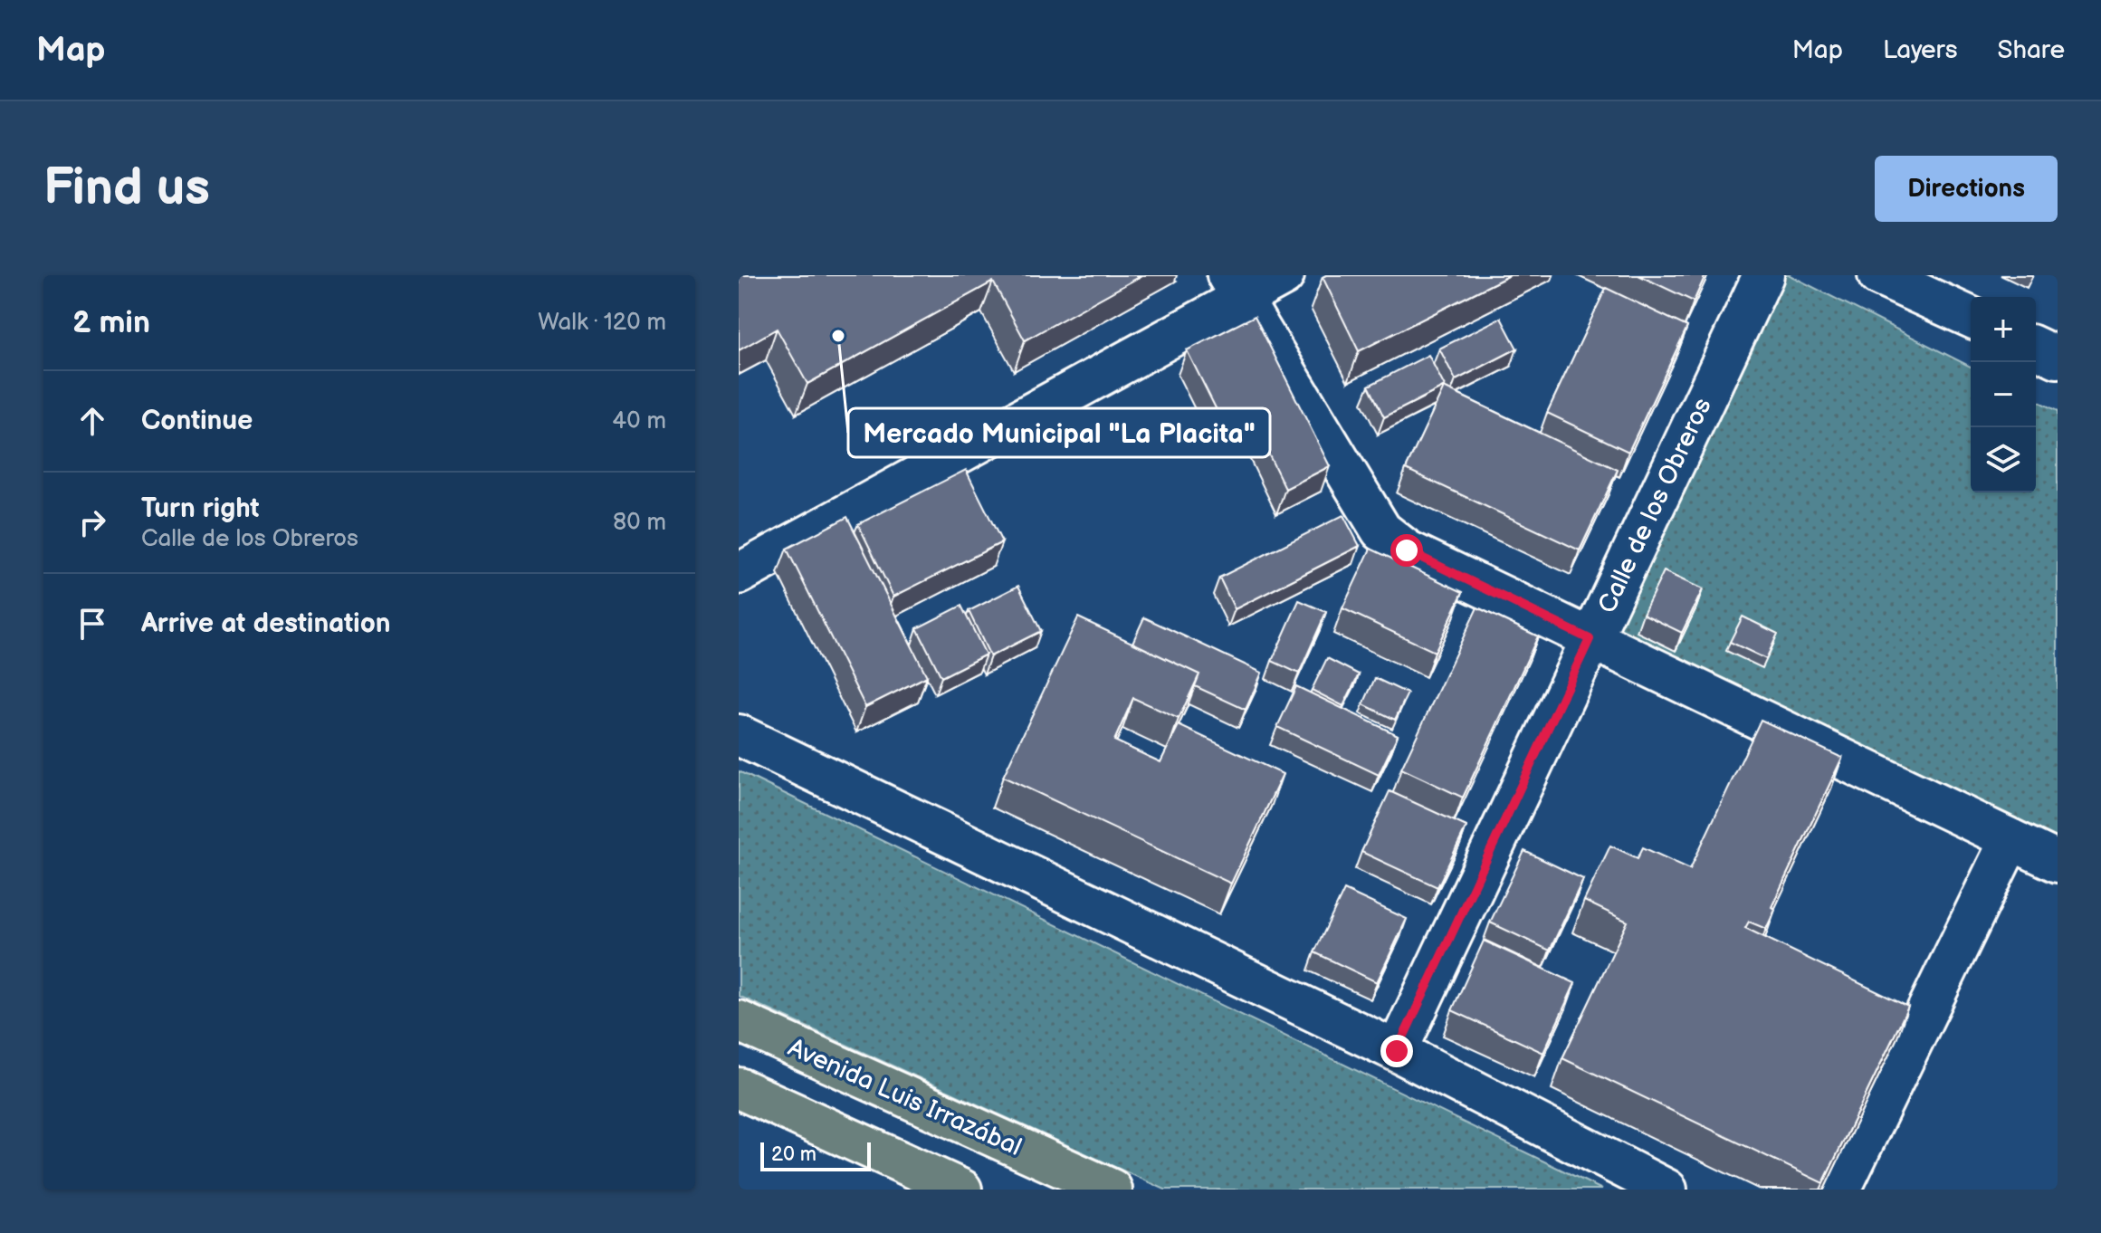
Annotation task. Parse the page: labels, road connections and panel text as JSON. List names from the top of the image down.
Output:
{
  "streets": {
    "highway": ["Avenida Luis Irrazábal"],
    "street": ["Calle de los Obreros"]
  },
  "places": ["Mercado Municipal \"La Placita\""],
  "scale_bar": "20 m",
  "page": {
    "header": "Map",
    "nav": ["Map", "Layers", "Share"],
    "buttons": "Directions",
    "title": "Find us",
    "heading": ["2 min", "Walk · 120 m"],
    "map_buttons": ["+", "−"],
    "list": [
      ["Continue", "40 m"],
      ["Turn right", "Calle de los Obreros", "80 m"],
      "Arrive at destination"
    ],
    "scale": "20 m"
  }
}
